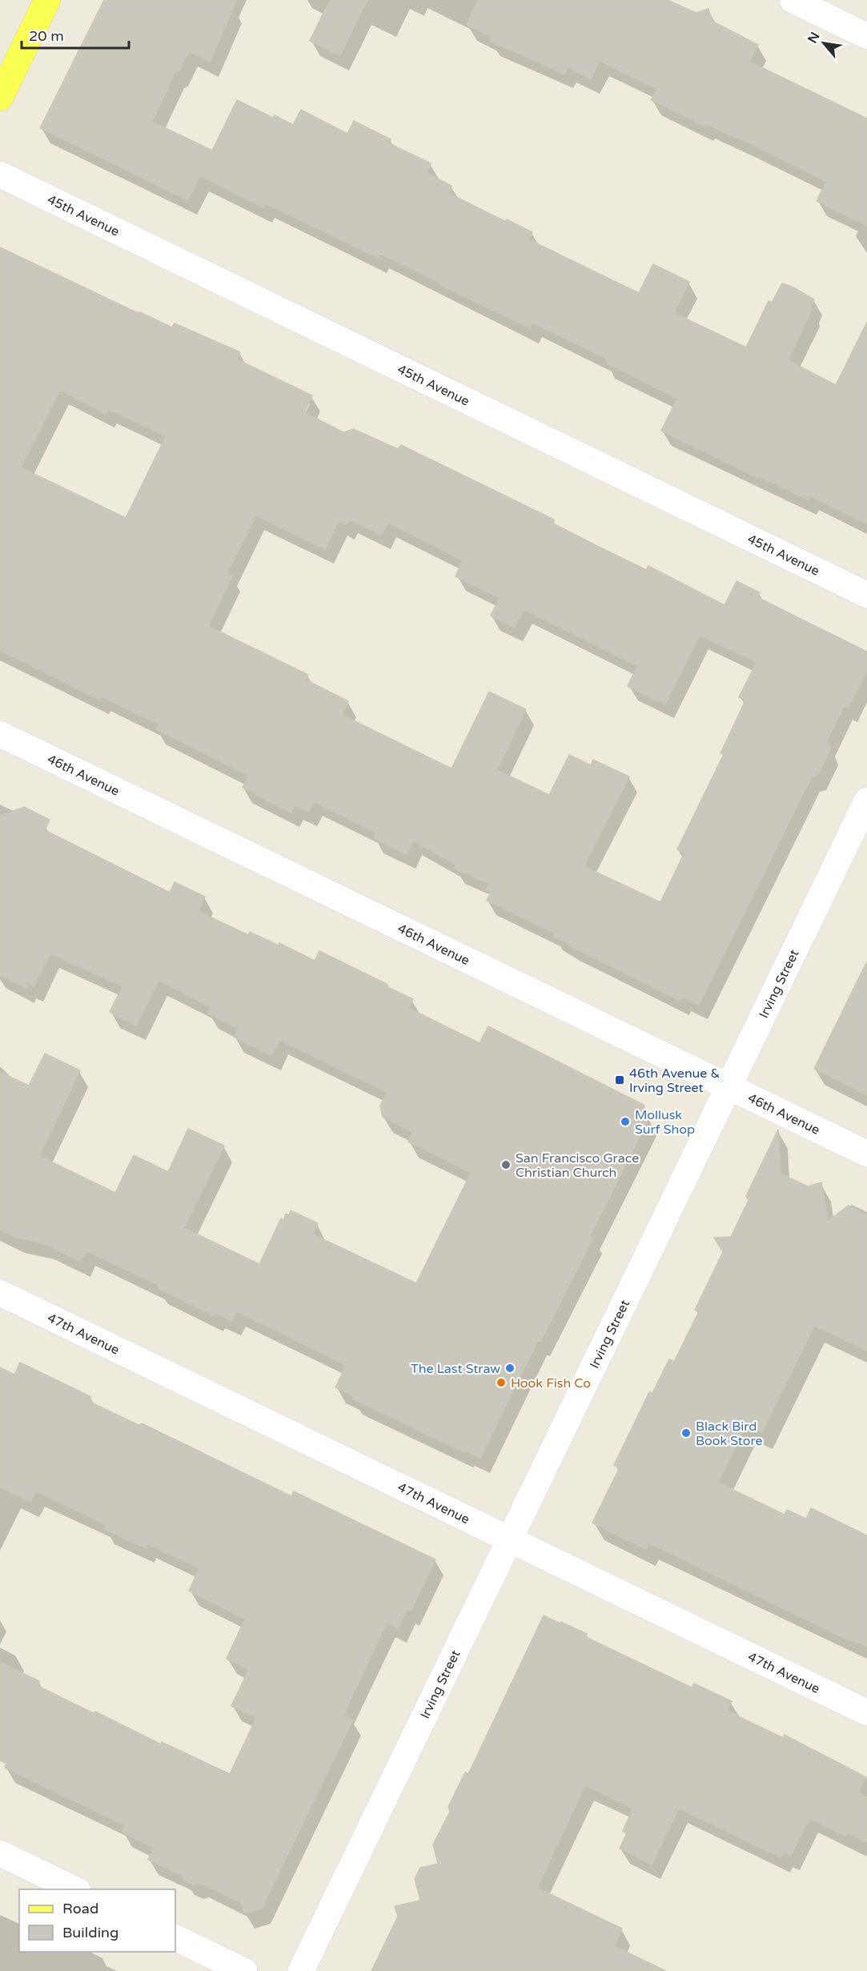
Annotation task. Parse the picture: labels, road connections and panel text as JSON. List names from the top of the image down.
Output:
{
  "streets": {
    "street": [
      "45th Avenue",
      "46th Avenue",
      "Irving Street",
      "47th Avenue"
    ]
  },
  "crossings": [
    ["46th Avenue", "Irving Street"],
    ["Irving Street", "47th Avenue"]
  ],
  "places": {
    "transit": ["46th Avenue & Irving Street"],
    "other": [
      "Mollusk Surf Shop",
      "San Francisco Grace Christian Church",
      "The Last Straw",
      "Hook Fish Co",
      "Black Bird Book Store"
    ]
  },
  "legend": ["Road", "Building"],
  "scale_bar": "20 m",
  "north": "top left"
}
